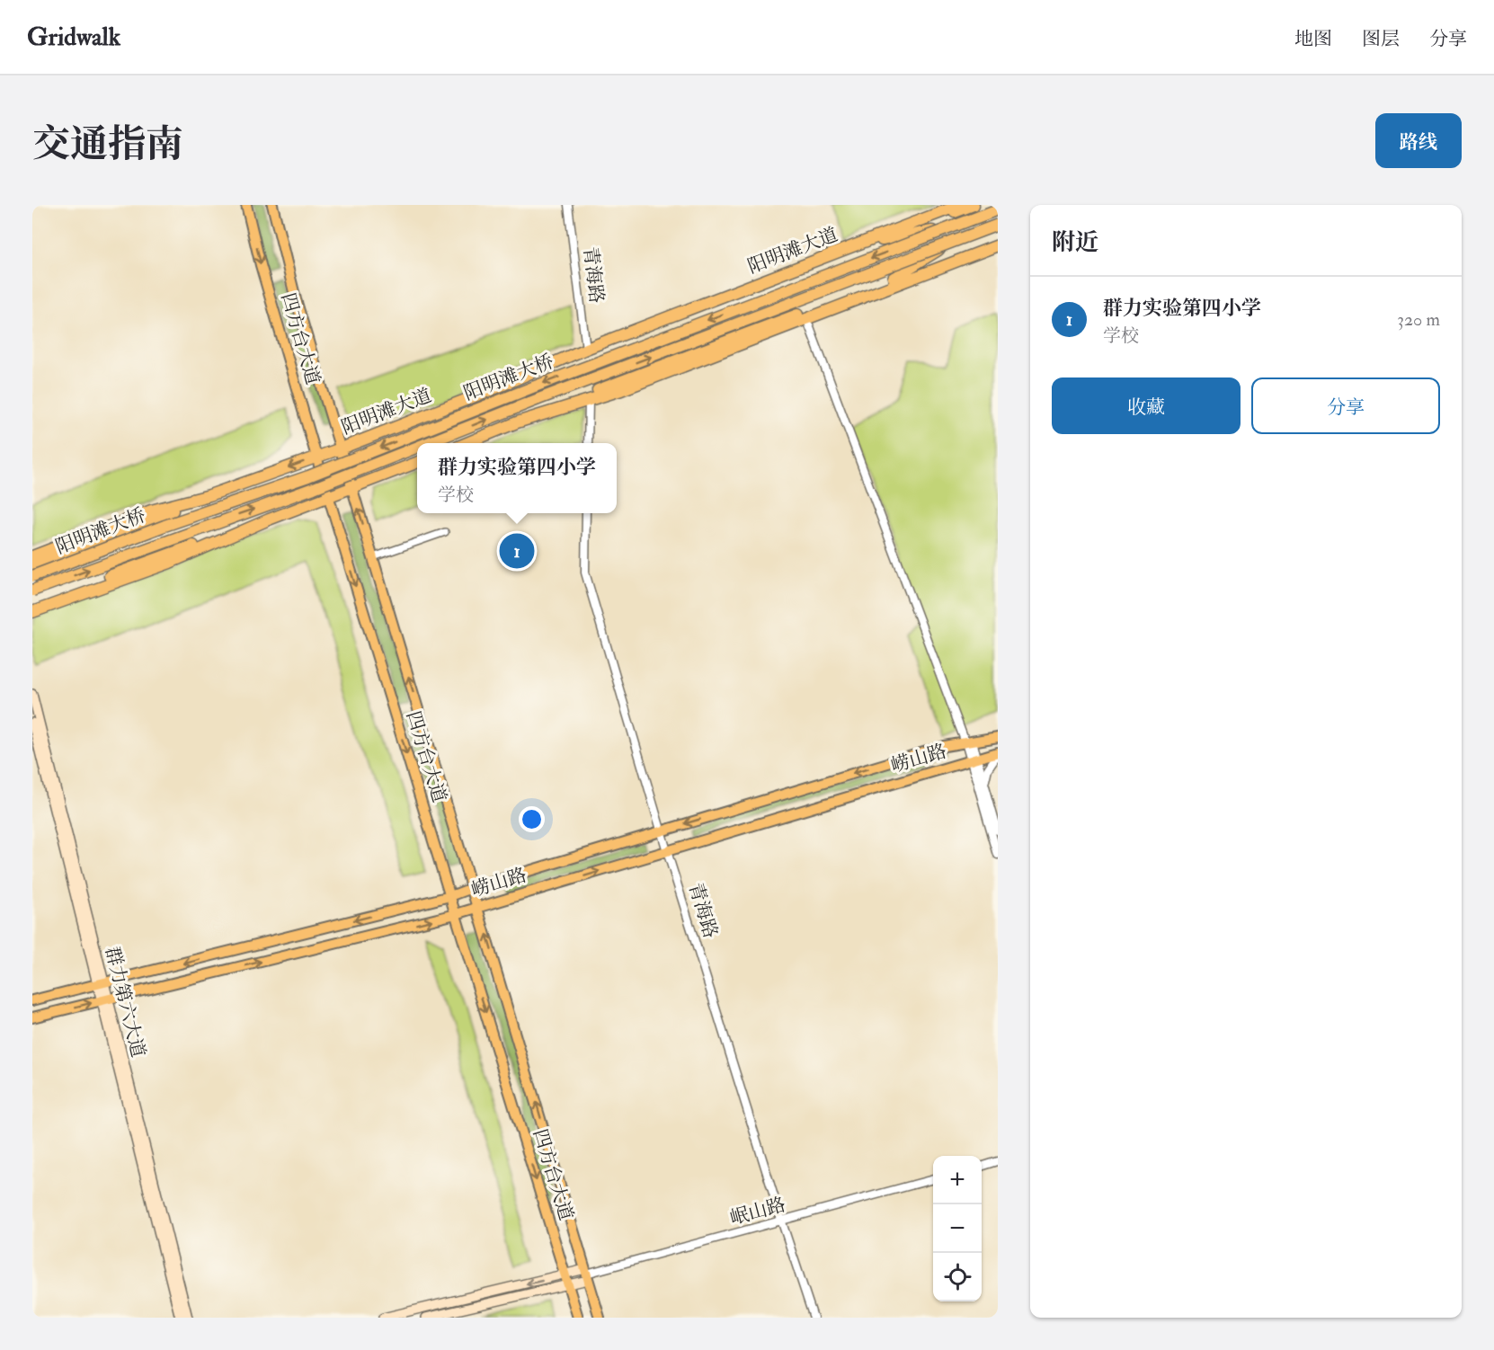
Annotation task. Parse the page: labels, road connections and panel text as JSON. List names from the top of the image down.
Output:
{
  "streets": {
    "highway": ["阳明滩大道", "阳明滩大桥"],
    "main road": [
      "四方台大道",
      "崂山路",
      "群力第六大道",
      "岷山路"
    ],
    "street": ["青海路"]
  },
  "crossings": [
    ["阳明滩大道", "青海路"],
    ["阳明滩大道", "四方台大道"],
    ["青海路", "崂山路"],
    ["青海路", "岷山路"],
    ["四方台大道", "崂山路"],
    ["四方台大道", "岷山路"],
    ["崂山路", "群力第六大道"]
  ],
  "page": {
    "header": "Gridwalk",
    "nav": ["地图", "图层", "分享"],
    "title": "交通指南",
    "buttons": [
      "路线",
      ["收藏", "分享"]
    ],
    "heading": "附近",
    "list": [
      {
        "mark": "1",
        "name": "群力实验第四小学",
        "note": "学校",
        "value": "320 m"
      }
    ],
    "popup": ["群力实验第四小学", "学校"],
    "pins": "1",
    "map_buttons": ["+", "−"]
  }
}
